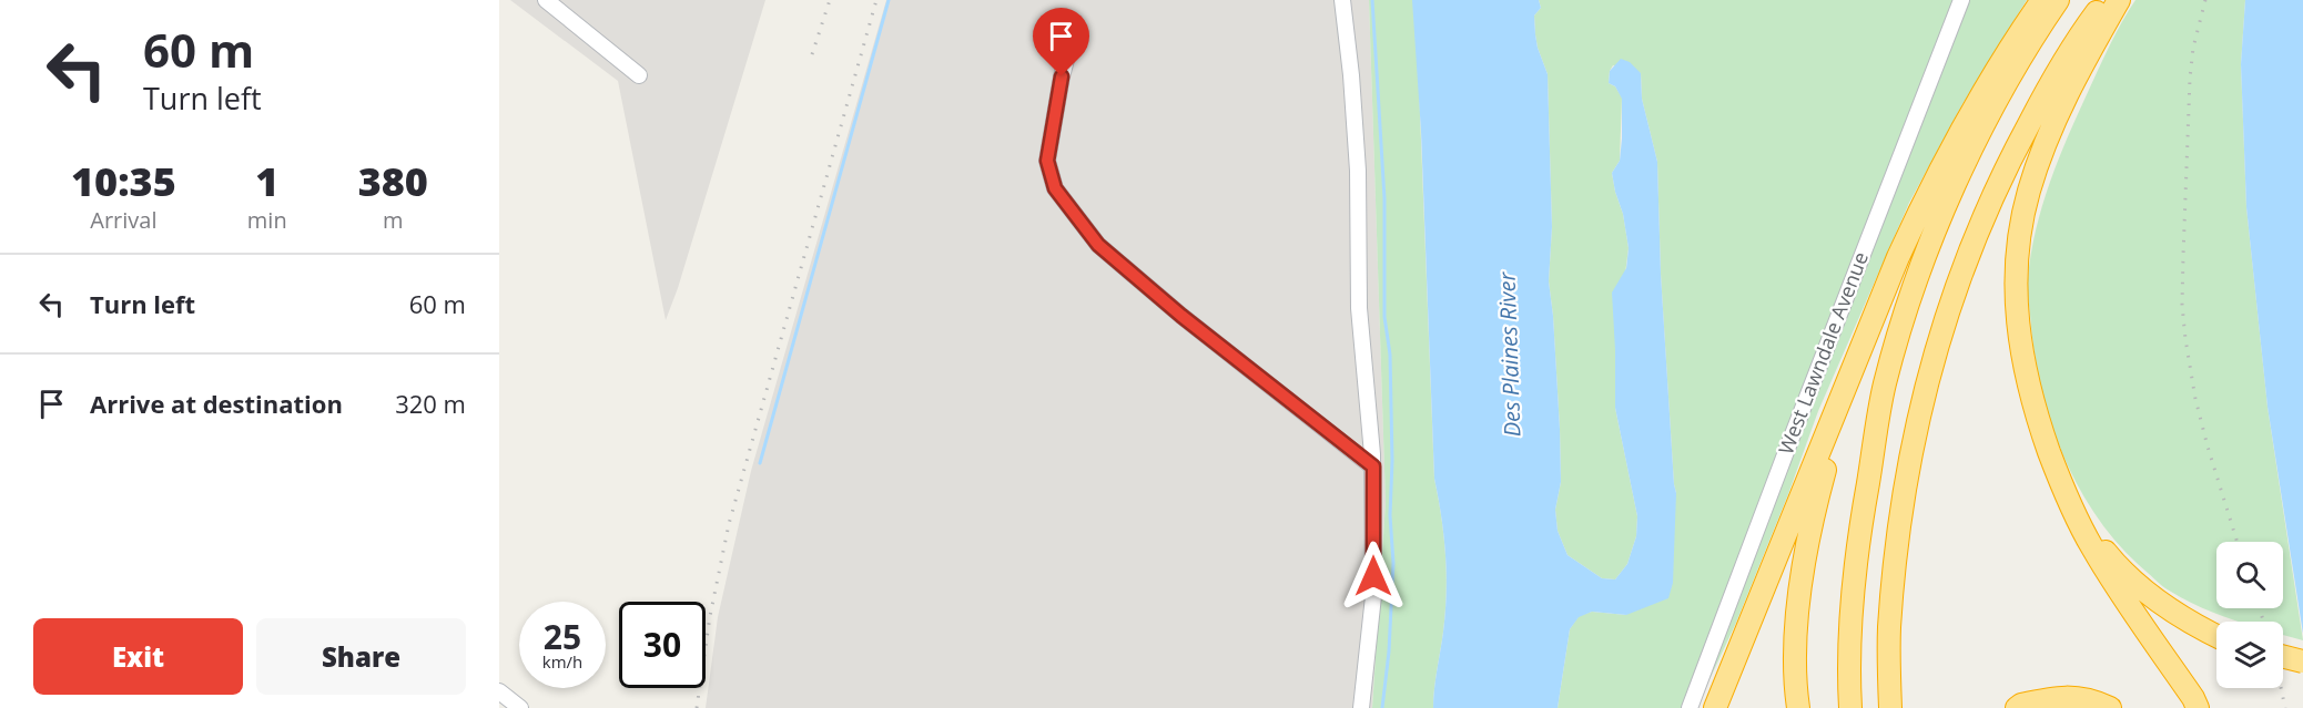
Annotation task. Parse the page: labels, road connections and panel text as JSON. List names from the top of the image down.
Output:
{
  "streets": {
    "street": ["West Lawndale Avenue"]
  },
  "water": ["Des Plaines River"],
  "page": {
    "turn": ["60 m", "Turn left"],
    "eta": [
      "10:35",
      "Arrival",
      "1",
      "min",
      "380",
      "m"
    ],
    "list": [
      {
        "name": "Turn left",
        "value": "60 m"
      },
      {
        "name": "Arrive at destination",
        "value": "320 m"
      }
    ],
    "speed": "25 km/h",
    "limit": "30",
    "buttons": ["Exit", "Share"]
  }
}
